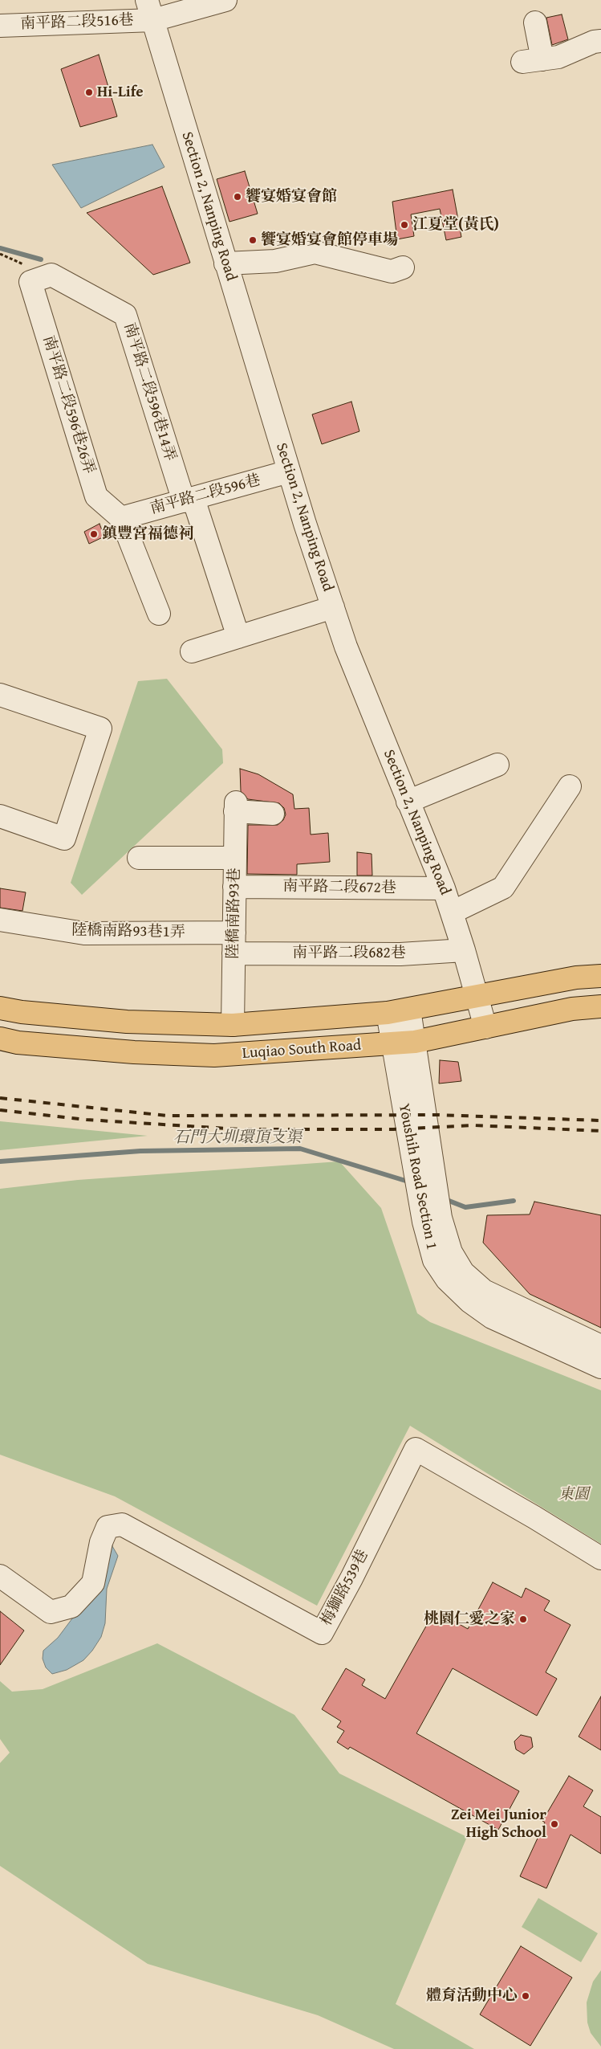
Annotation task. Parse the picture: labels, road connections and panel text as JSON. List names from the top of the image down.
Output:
{
  "streets": {
    "main road": ["Luqiao South Road"],
    "street": [
      "南平路二段516巷",
      "Section 2, Nanping Road",
      "南平路二段596巷14弄",
      "南平路二段596巷26弄",
      "南平路二段596巷",
      "南平路二段672巷",
      "陸橋南路93巷",
      "陸橋南路93巷1弄",
      "南平路二段682巷",
      "Youshih Road Section 1",
      "梅獅路539巷"
    ]
  },
  "crossings": [
    ["南平路二段516巷", "Section 2, Nanping Road"],
    ["Section 2, Nanping Road", "南平路二段596巷"],
    ["Section 2, Nanping Road", "南平路二段672巷"],
    ["Section 2, Nanping Road", "南平路二段682巷"],
    ["Section 2, Nanping Road", "Luqiao South Road"],
    ["南平路二段596巷14弄", "南平路二段596巷26弄"],
    ["南平路二段596巷14弄", "南平路二段596巷"],
    ["南平路二段596巷26弄", "南平路二段596巷"],
    ["南平路二段672巷", "陸橋南路93巷"],
    ["陸橋南路93巷", "陸橋南路93巷1弄"],
    ["陸橋南路93巷", "南平路二段682巷"],
    ["陸橋南路93巷", "Luqiao South Road"],
    ["陸橋南路93巷1弄", "南平路二段682巷"],
    ["Luqiao South Road", "Youshih Road Section 1"]
  ],
  "water": ["石門大圳環頂支渠"],
  "parks": ["東園"],
  "places": [
    "Hi-Life",
    "饗宴婚宴會館",
    "江夏堂(黃氏)",
    "饗宴婚宴會館停車場",
    "鎮豐宮福德祠",
    "桃園仁愛之家",
    "Zei Mei Junior High School",
    "體育活動中心"
  ]
}
